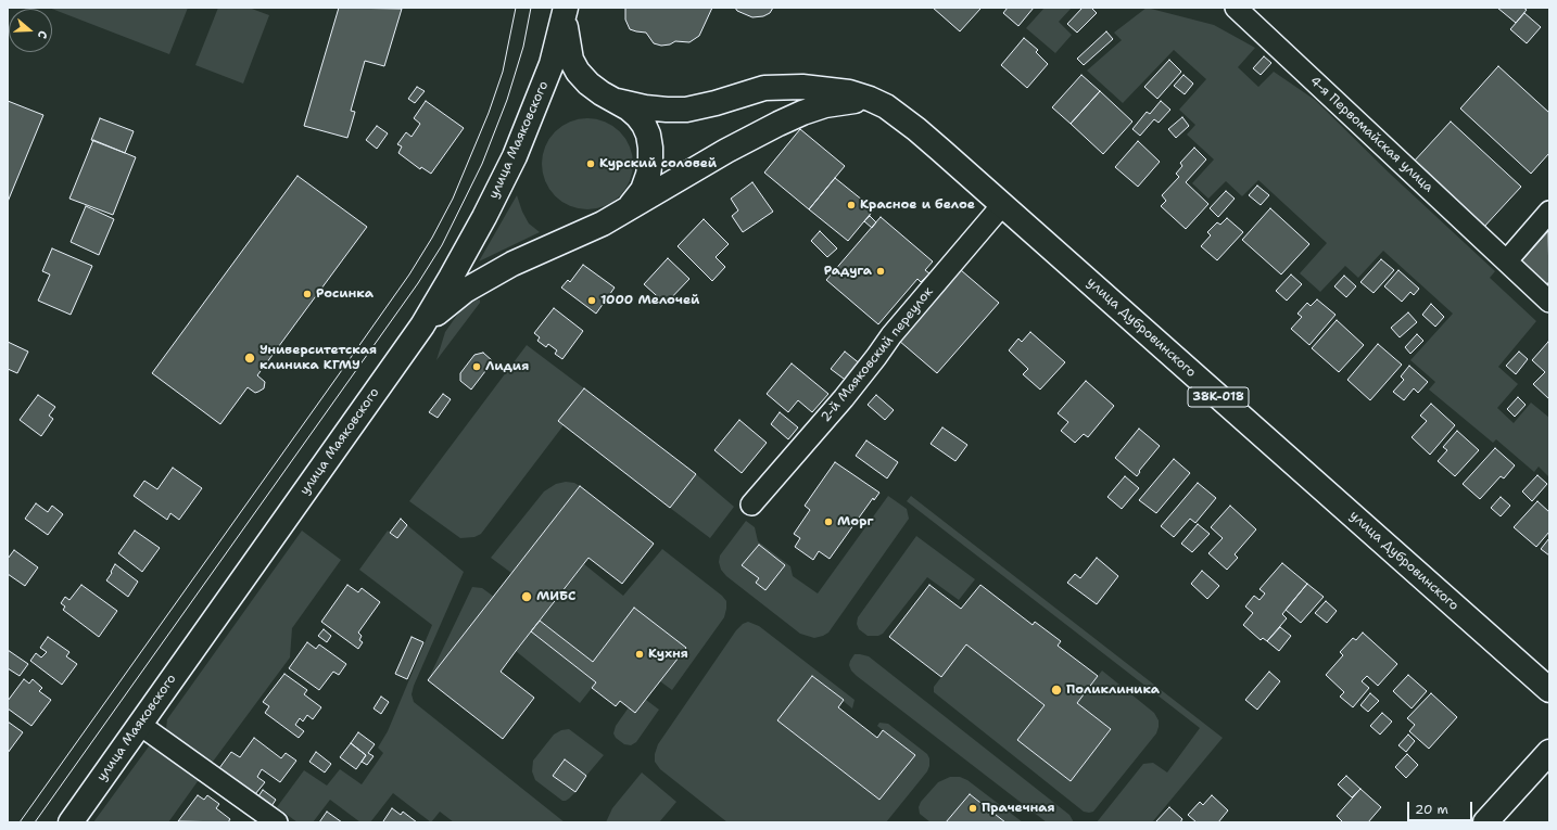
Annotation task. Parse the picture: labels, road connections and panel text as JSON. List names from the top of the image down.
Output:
{
  "streets": {
    "main road": ["улица Маяковского", "улица Дубровинского", "38К-018"],
    "street": ["4-я Первомайская улица", "2-й Маяковский переулок"]
  },
  "crossings": [
    ["улица Дубровинского", "2-й Маяковский переулок"]
  ],
  "places": [
    "Курский соловей",
    "Красное и белое",
    "Радуга",
    "Росинка",
    "1000 Мелочей",
    "Университетская клиника КГМУ",
    "Лидия",
    "Морг",
    "МИБС",
    "Кухня",
    "Поликлиника",
    "Прачечная"
  ],
  "scale_bar": "20 m",
  "north": "right"
}
